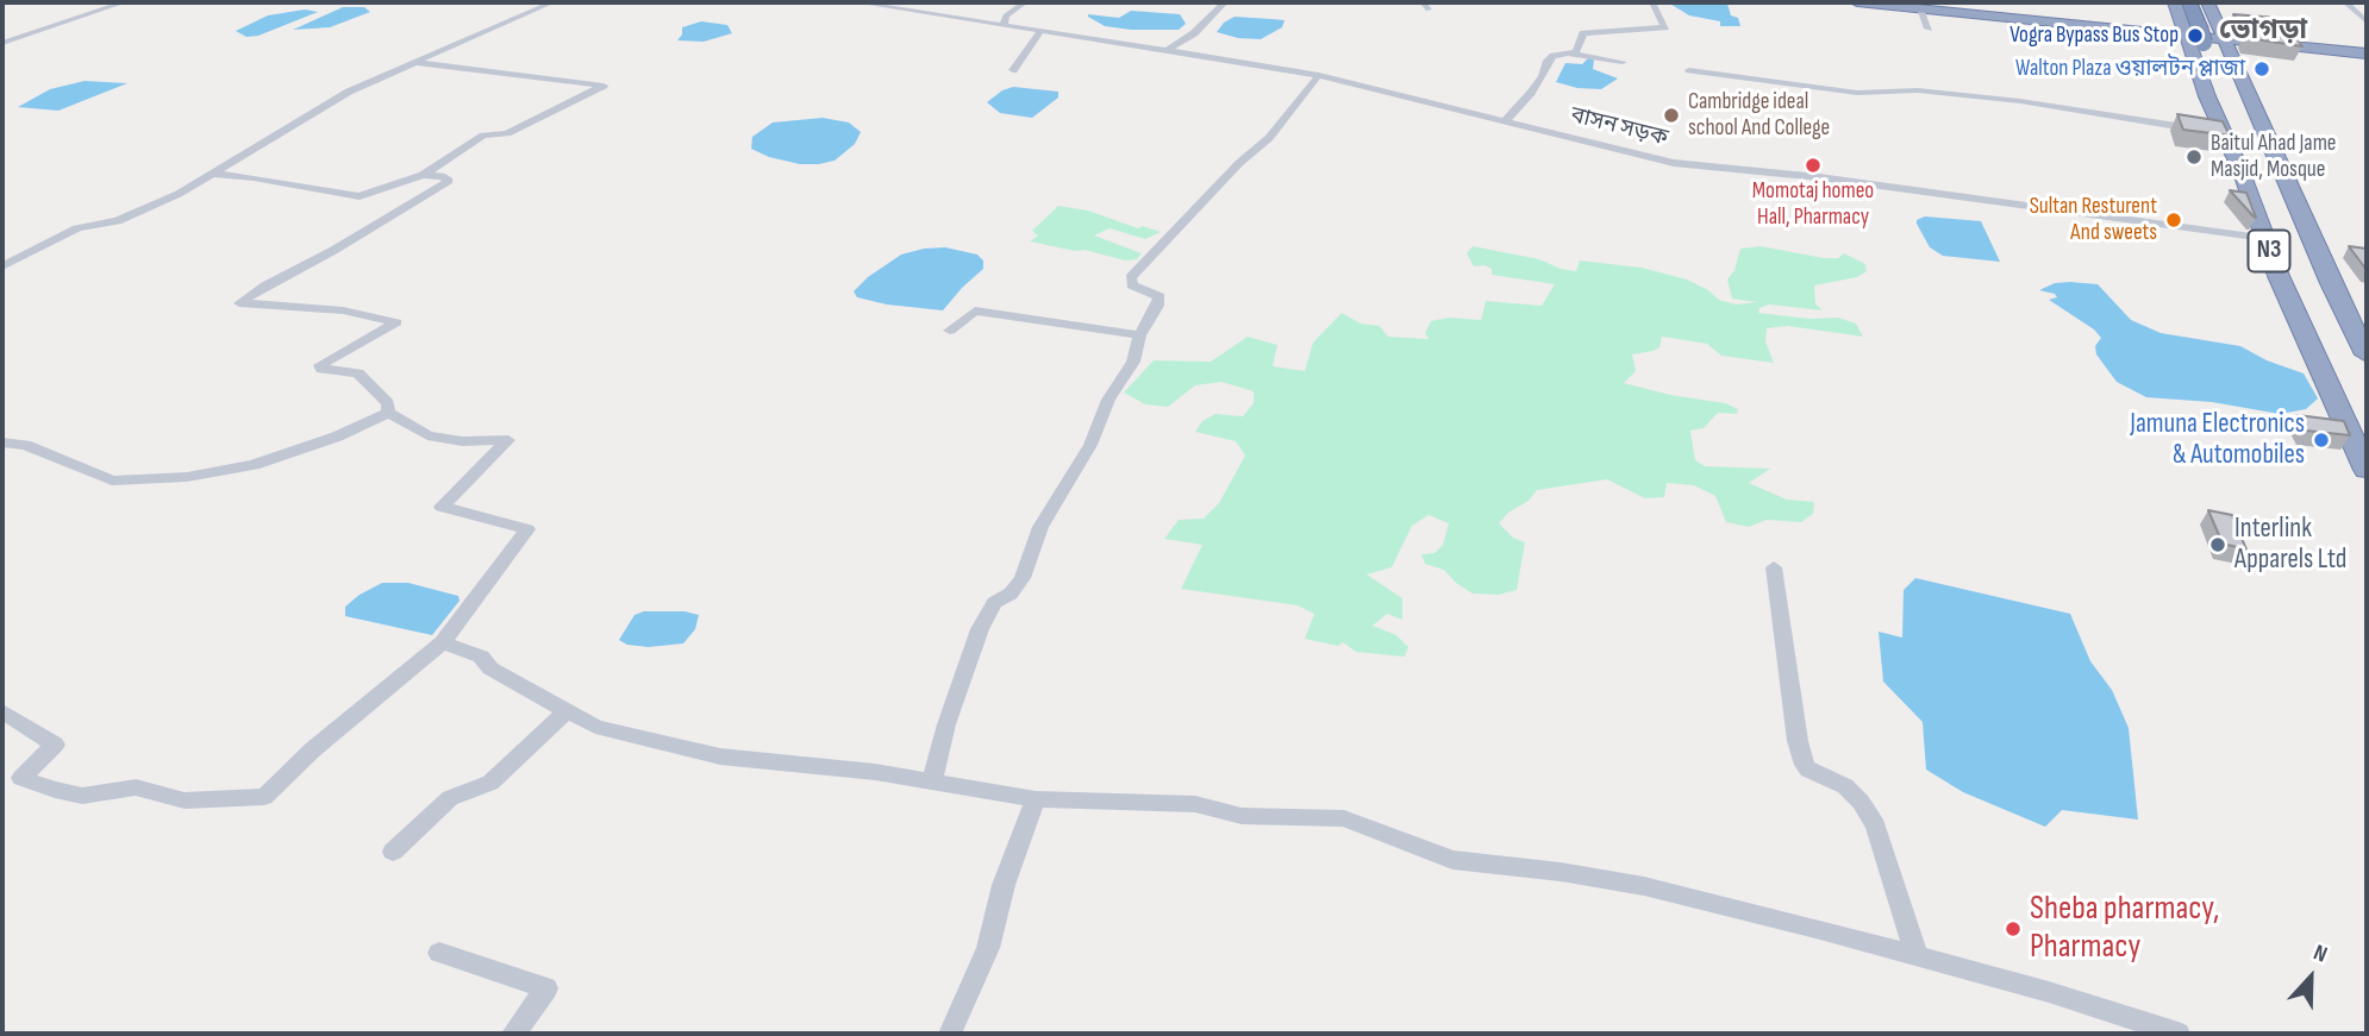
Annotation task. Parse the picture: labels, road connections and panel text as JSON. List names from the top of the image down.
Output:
{
  "streets": {
    "highway": ["N3"],
    "street": ["বাসন সড়ক"]
  },
  "crossings": [
    ["বাসন সড়ক", "N3"]
  ],
  "districts": ["ভোগড়া"],
  "places": [
    "Vogra Bypass Bus Stop",
    "Walton Plaza ওয়ালটন প্লাজা",
    "Cambridge ideal school And College",
    "Baitul Ahad Jame Masjid, Mosque",
    "Momotaj homeo Hall, Pharmacy",
    "Sultan Resturent And sweets",
    "Jamuna Electronics & Automobiles",
    "Interlink Apparels Ltd",
    "Sheba pharmacy, Pharmacy"
  ],
  "north": "top"
}
